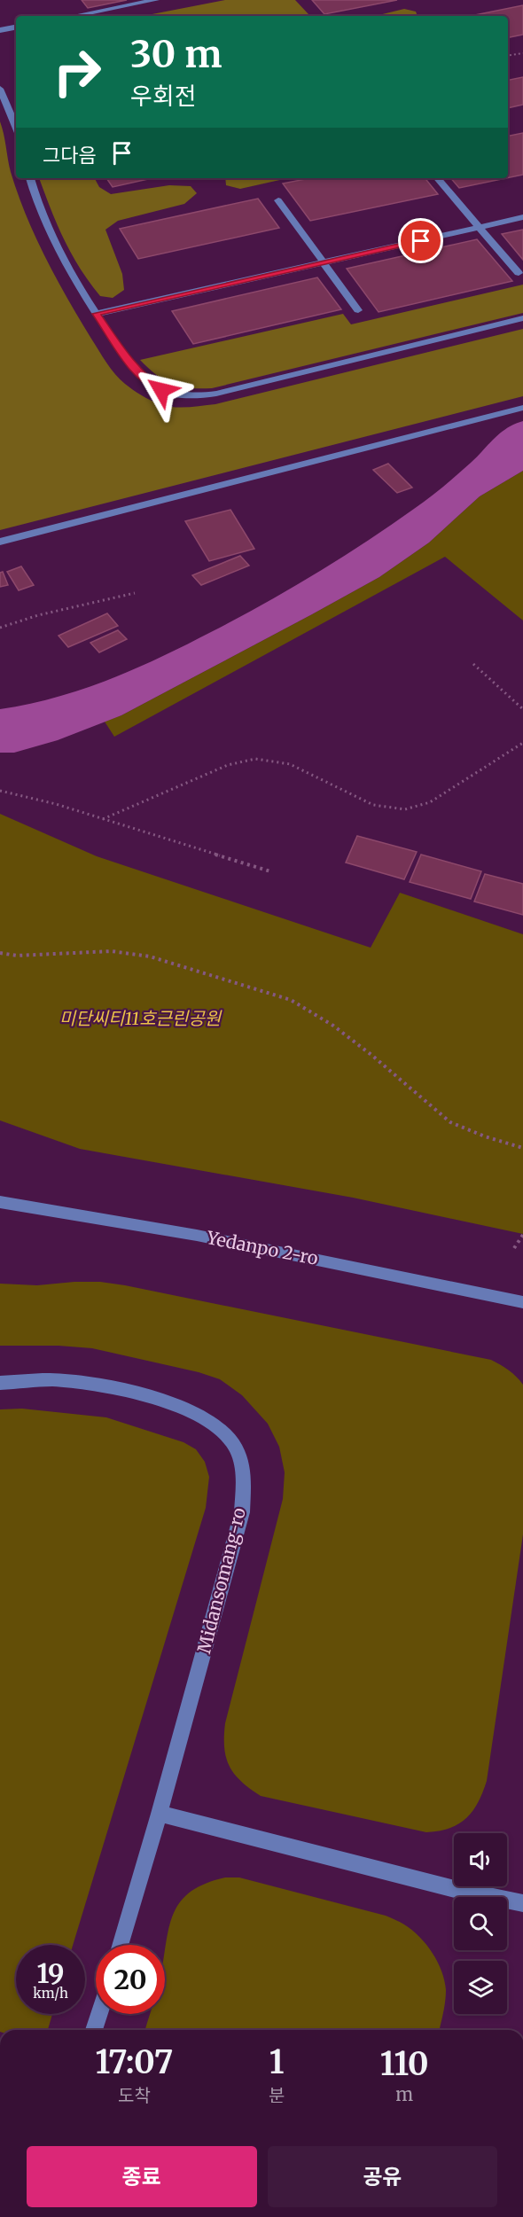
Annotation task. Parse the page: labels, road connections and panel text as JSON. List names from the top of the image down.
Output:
{
  "streets": {
    "street": ["Yedanpo 2-ro", "Midansomang-ro"]
  },
  "parks": ["미단씨티11호근린공원"],
  "page": {
    "turn": ["30 m", "우회전"],
    "then": "그다음",
    "speed": "19 km/h",
    "limit": "20",
    "eta": [
      "17:07",
      "도착",
      "1",
      "분",
      "110",
      "m"
    ],
    "buttons": ["종료", "공유"]
  }
}
